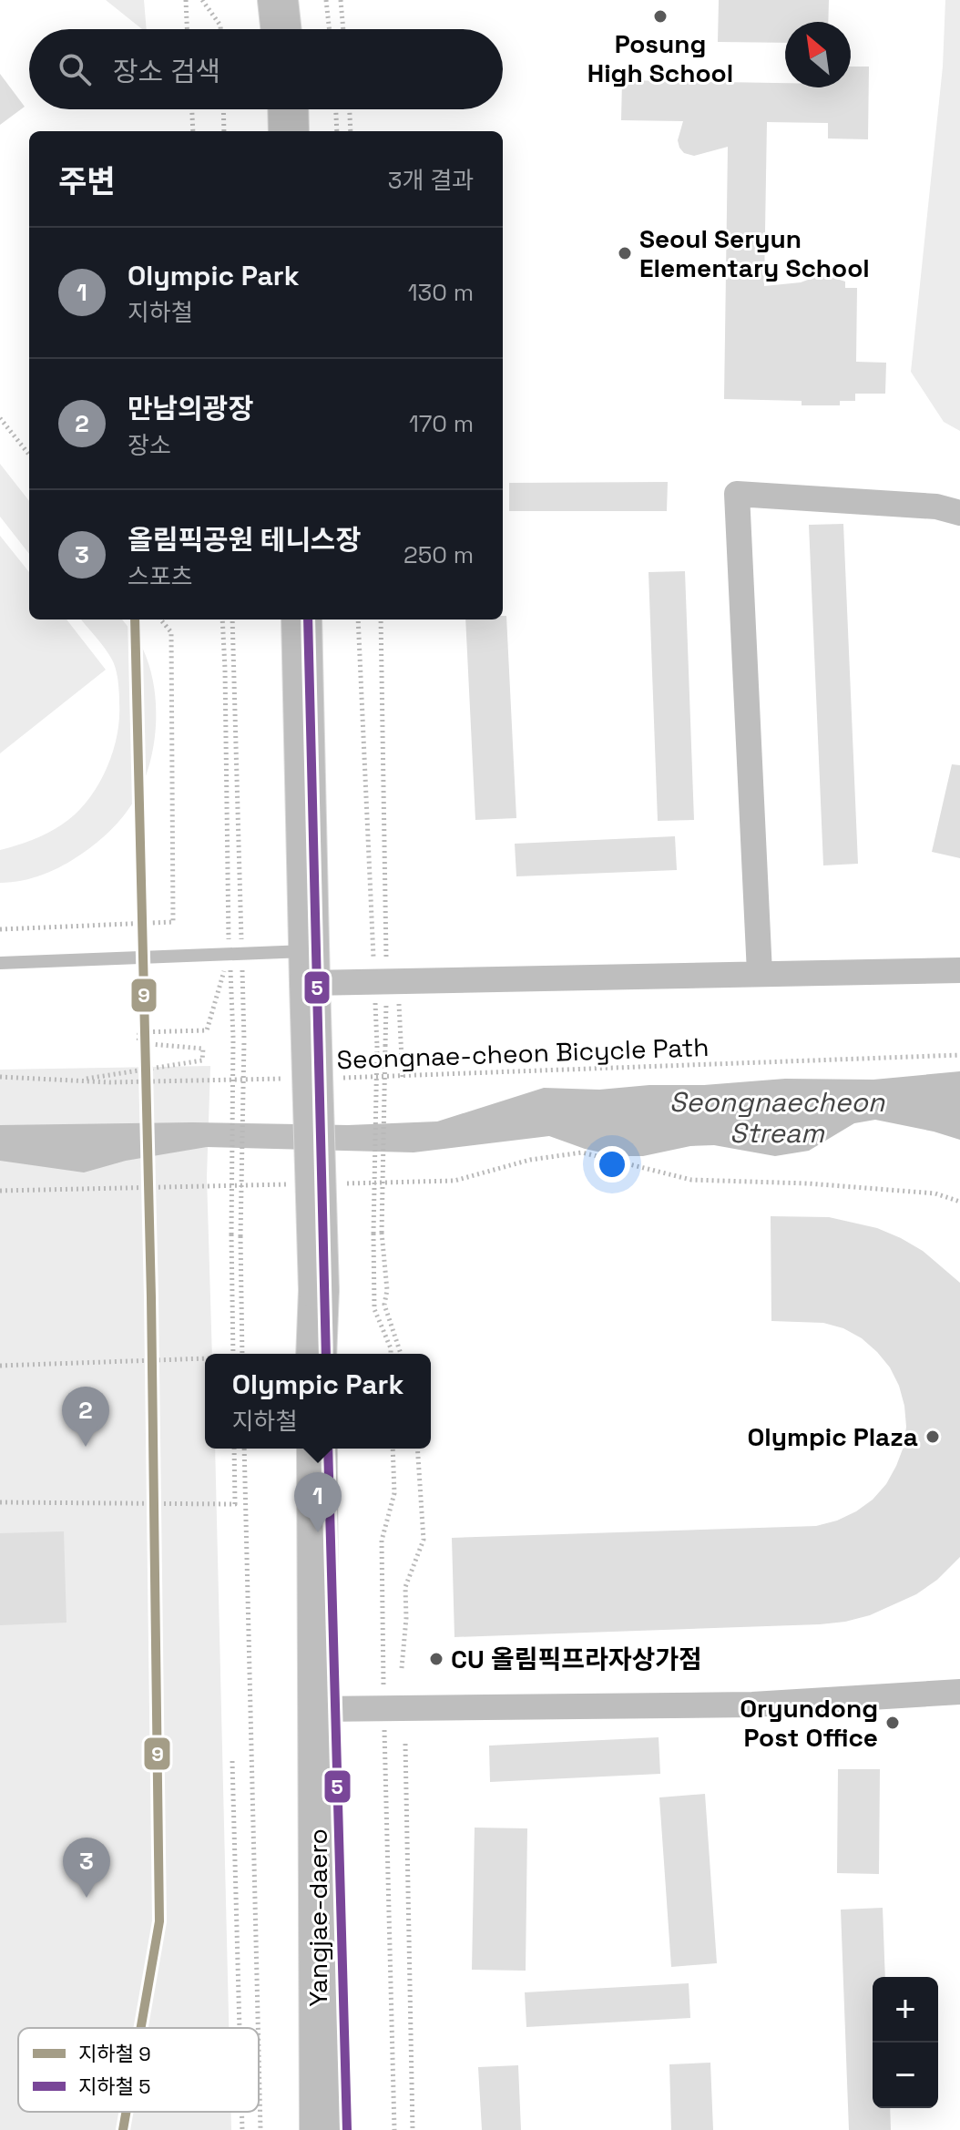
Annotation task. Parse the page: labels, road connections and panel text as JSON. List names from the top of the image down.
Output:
{
  "streets": {
    "main road": ["Yangjae-daero"],
    "path": ["Seongnae-cheon Bicycle Path"]
  },
  "water": ["Seongnaecheon Stream"],
  "places": [
    "Posung High School",
    "Seoul Seryun Elementary School",
    "Olympic Plaza",
    "CU 올림픽프라자상가점",
    "Oryundong Post Office"
  ],
  "lines": ["metro line 9", "metro line 5"],
  "legend": ["지하철 9", "지하철 5"],
  "north": "top left",
  "page": {
    "search": "장소 검색",
    "heading": ["주변", "3개 결과"],
    "list": [
      {
        "mark": "1",
        "name": "Olympic Park",
        "note": "지하철",
        "value": "130 m"
      },
      {
        "mark": "2",
        "name": "만남의광장",
        "note": "장소",
        "value": "170 m"
      },
      {
        "mark": "3",
        "name": "올림픽공원 테니스장",
        "note": "스포츠",
        "value": "250 m"
      }
    ],
    "popup": ["Olympic Park", "지하철"],
    "pins": ["2", "1", "3"],
    "map_buttons": ["+", "−"]
  }
}
